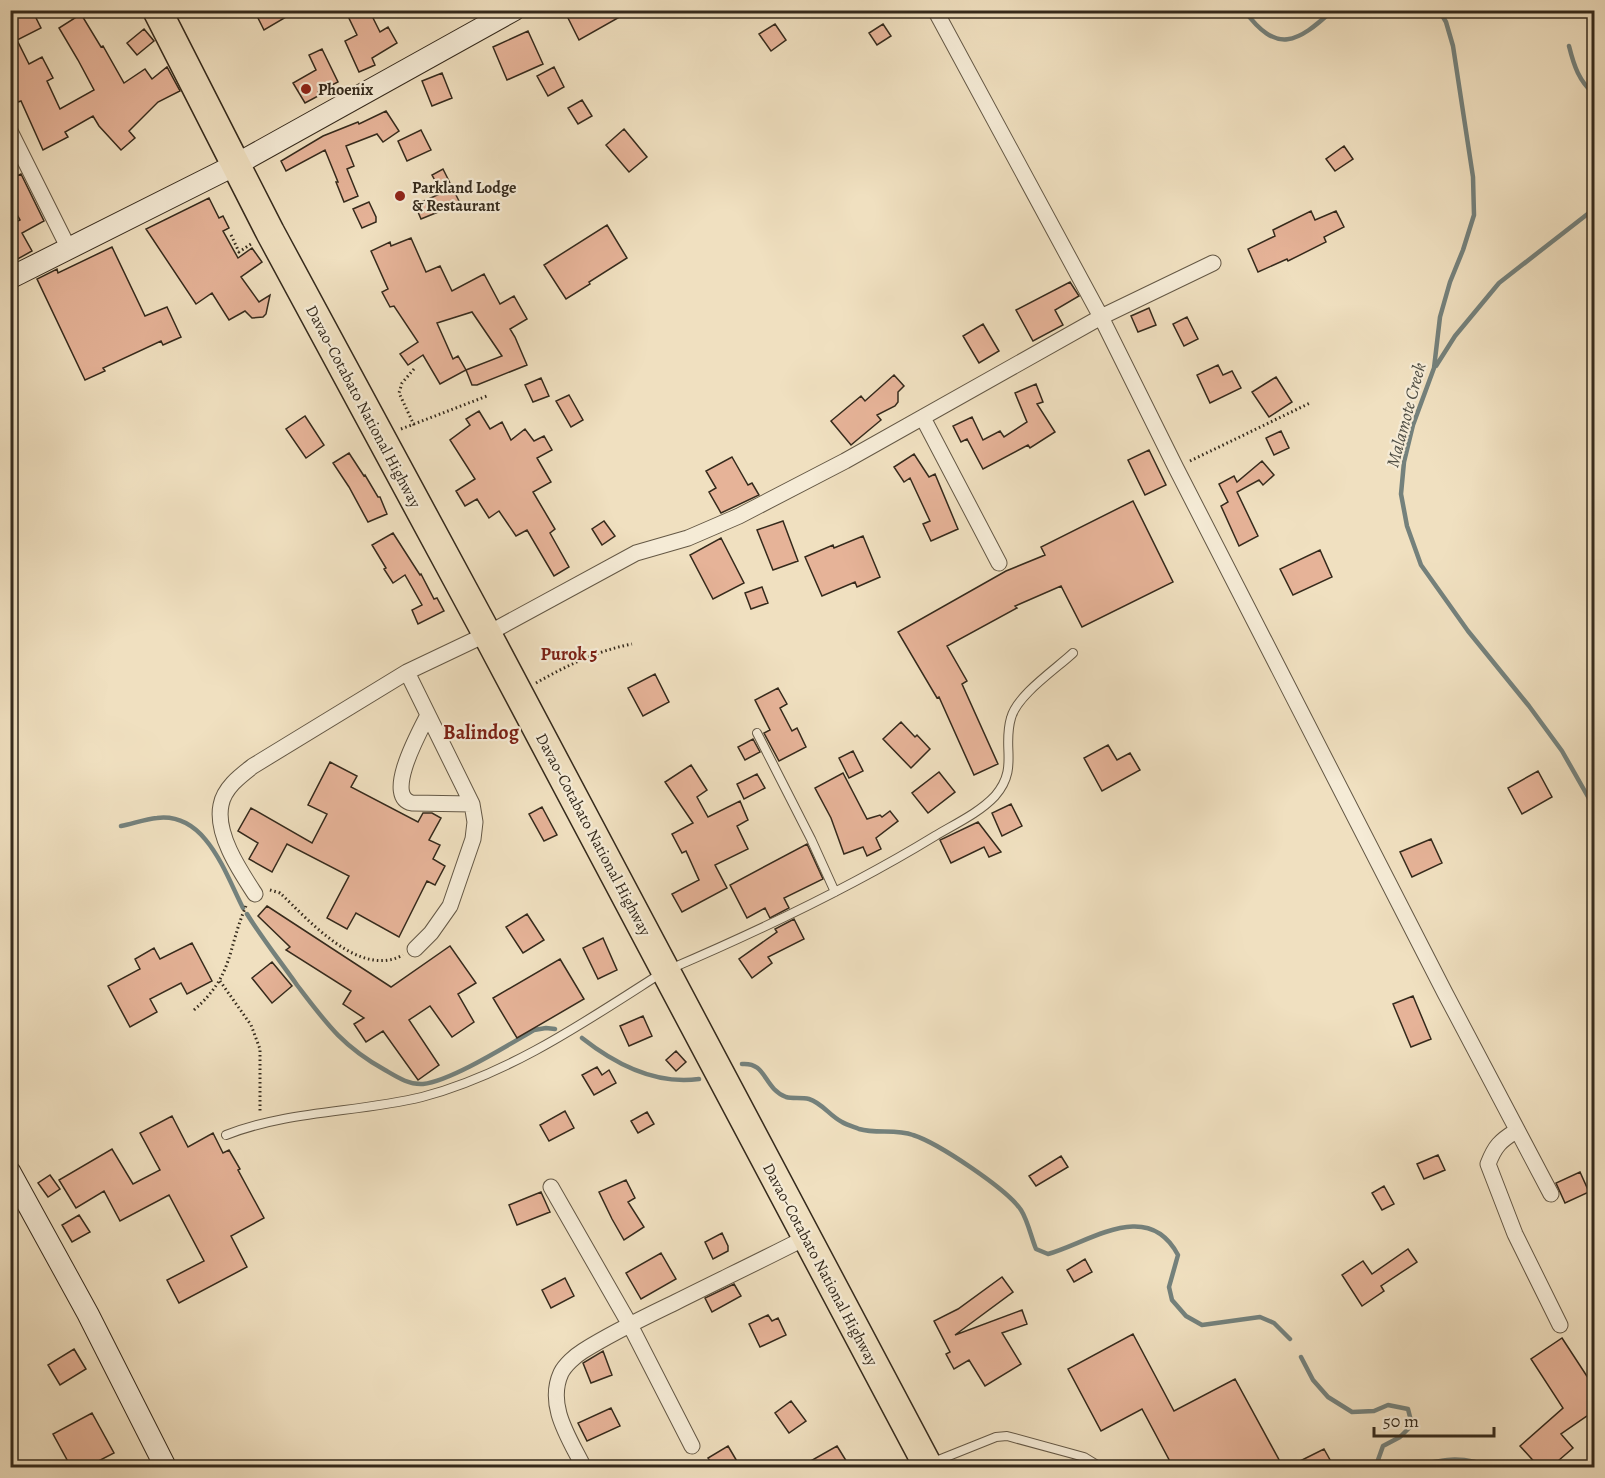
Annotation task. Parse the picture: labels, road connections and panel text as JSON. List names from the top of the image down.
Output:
{
  "streets": {
    "highway": ["Davao-Cotabato National Highway"]
  },
  "districts": ["Purok 5", "Balindog"],
  "water": ["Malamote Creek"],
  "places": ["Phoenix", "Parkland Lodge & Restaurant"],
  "scale_bar": "50 m"
}
